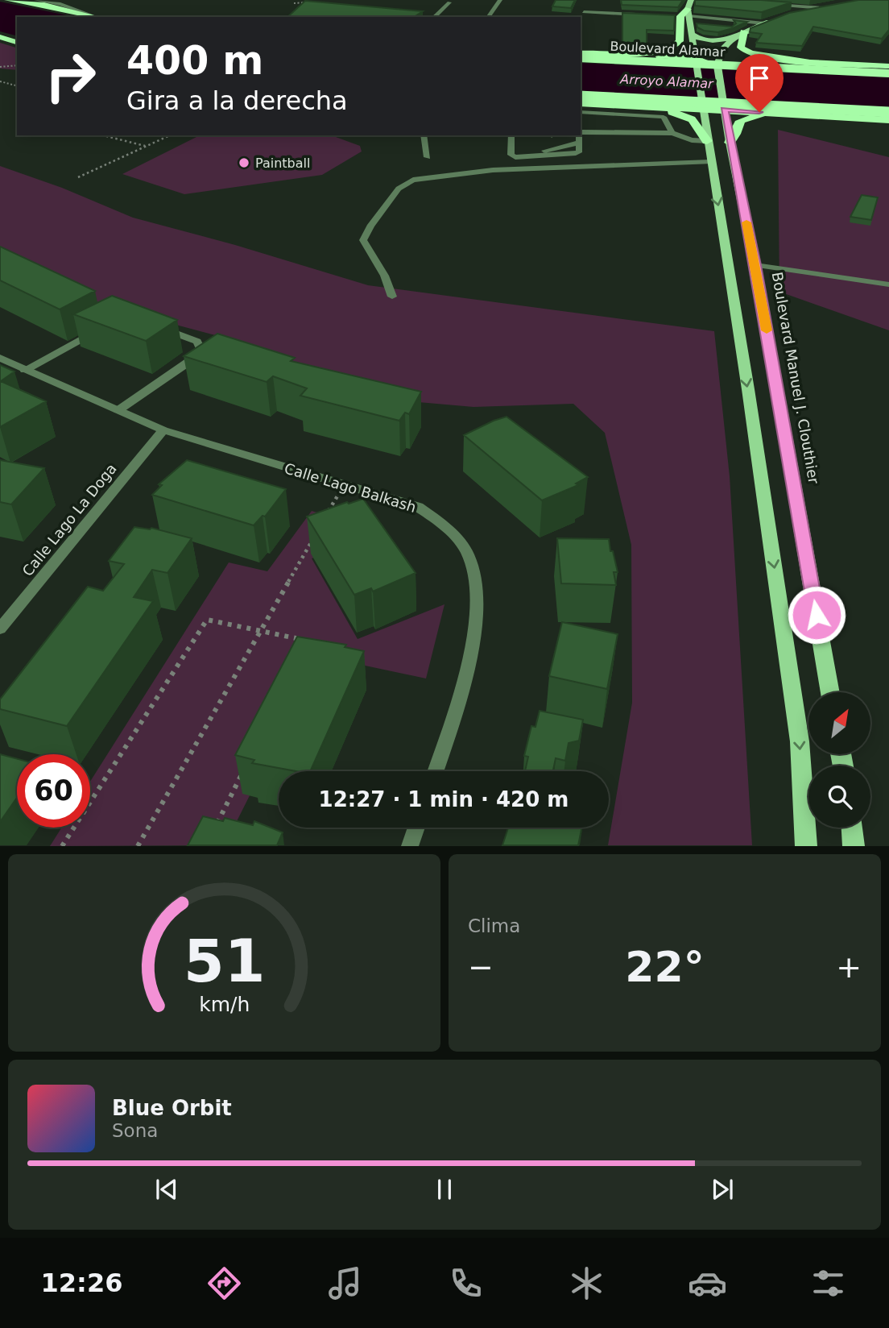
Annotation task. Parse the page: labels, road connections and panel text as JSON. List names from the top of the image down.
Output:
{
  "streets": {
    "highway": ["Boulevard Alamar"],
    "main road": ["Boulevard Manuel J. Clouthier"],
    "street": ["Calle Lago Balkash", "Calle Lago La Doga"]
  },
  "crossings": [
    ["Calle Lago Balkash", "Calle Lago La Doga"]
  ],
  "water": ["Arroyo Alamar"],
  "places": ["Paintball"],
  "north": "top right",
  "page": {
    "turn": ["400 m", "Gira a la derecha"],
    "limit": "60",
    "trip": "12:27 · 1 min · 420 m",
    "tile": "Clima",
    "heat": ["−", "22°", "+"],
    "song": ["Blue Orbit", "Sona"],
    "tabs": "12:26",
    "gauge": ["51", "km/h"]
  }
}
